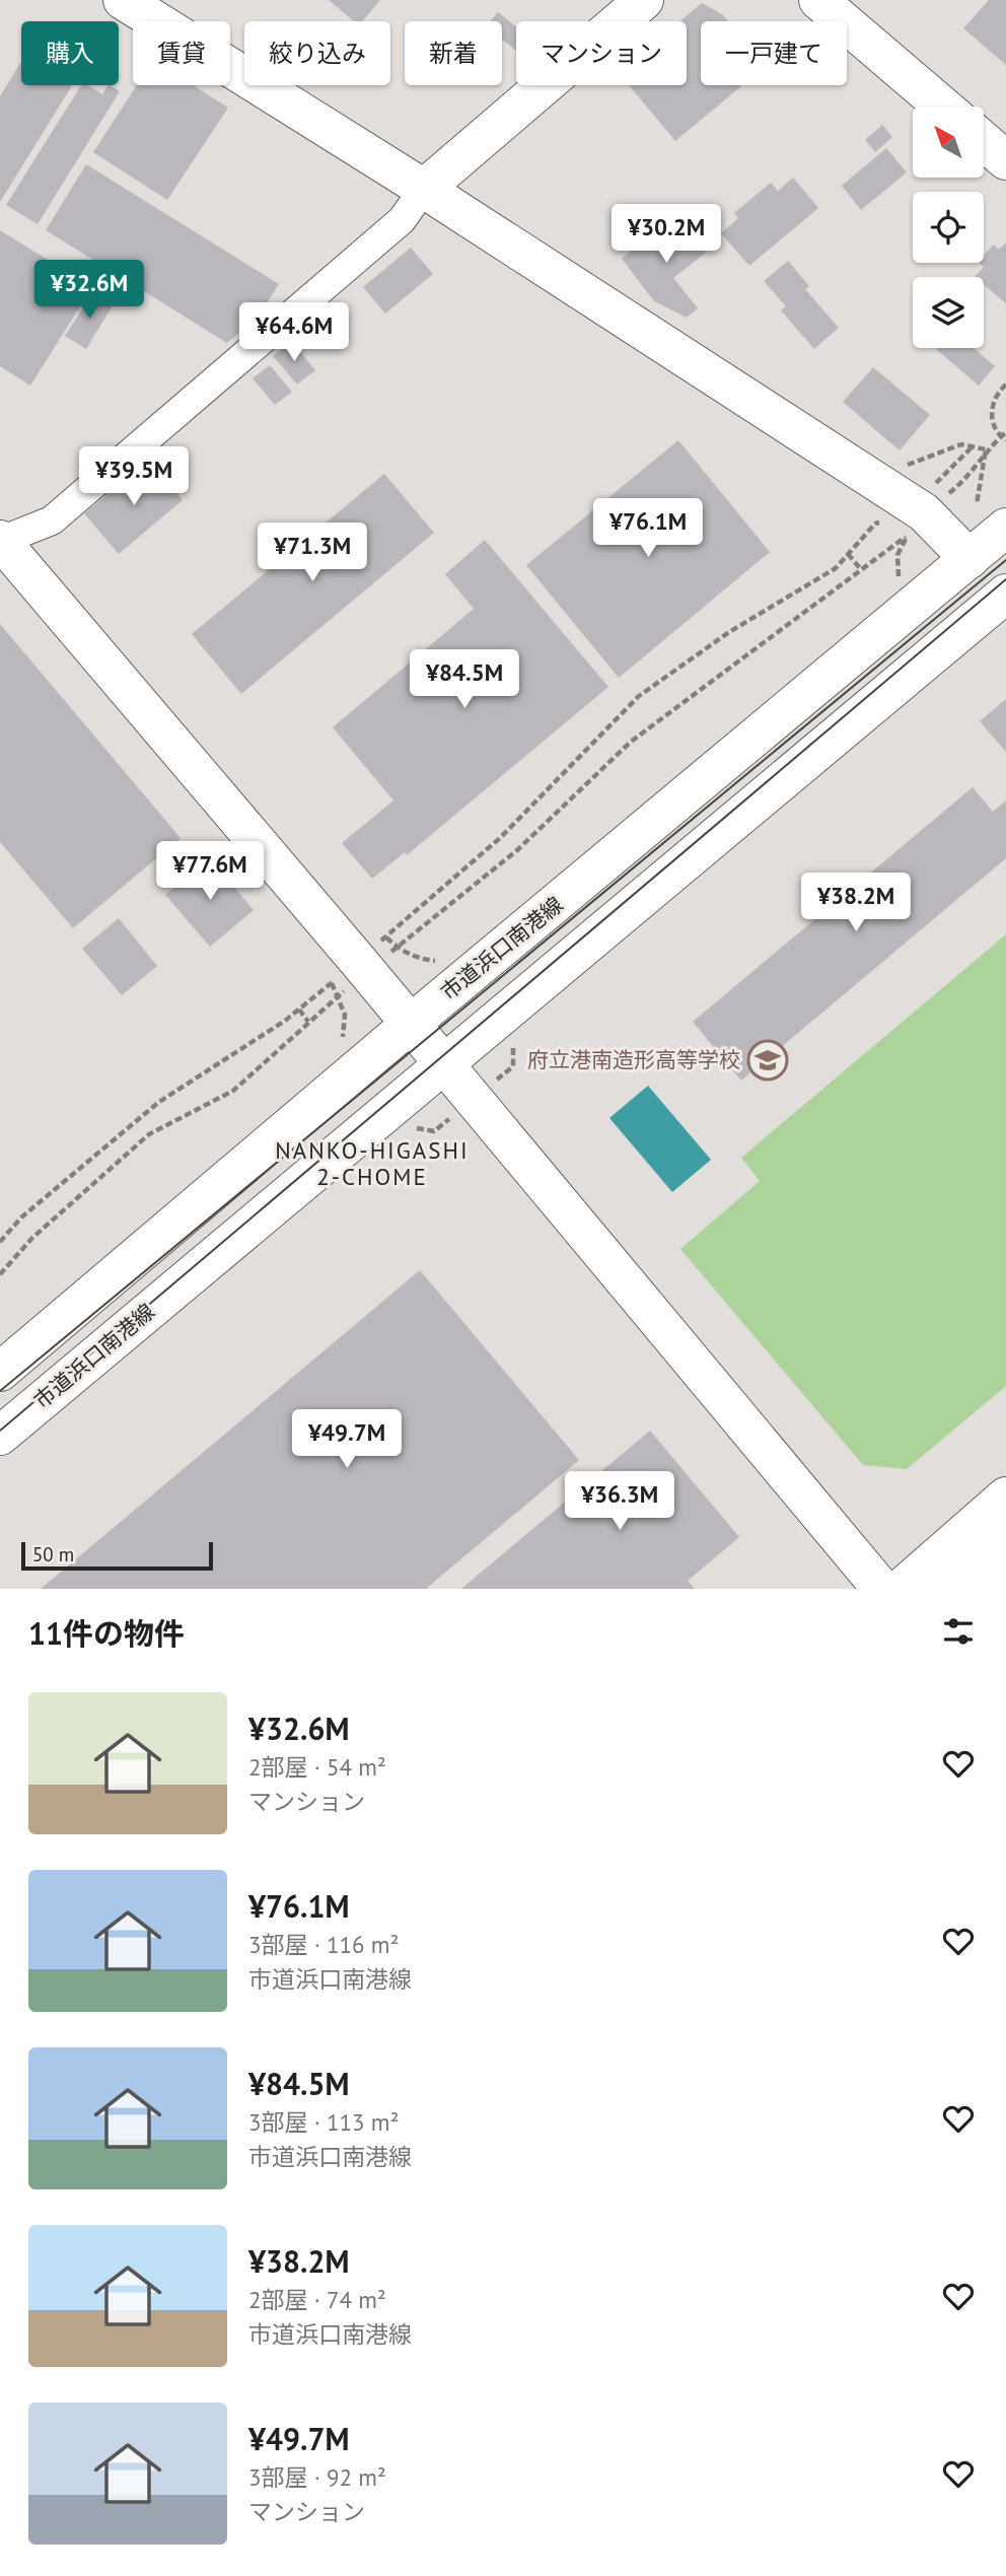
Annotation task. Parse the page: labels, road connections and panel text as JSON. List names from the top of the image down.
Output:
{
  "streets": {
    "main road": ["市道浜口南港線"]
  },
  "districts": ["NANKO-HIGASHI 2-CHOME"],
  "places": {
    "school or university": ["府立港南造形高等学校"]
  },
  "scale_bar": "50 m",
  "north": "top left",
  "page": {
    "chip": [
      "購入",
      "賃貸",
      "絞り込み",
      "新着",
      "マンション",
      "一戸建て"
    ],
    "price": [
      "¥30.2M",
      "¥32.6M",
      "¥64.6M",
      "¥39.5M",
      "¥76.1M",
      "¥71.3M",
      "¥84.5M",
      "¥77.6M",
      "¥38.2M",
      "¥49.7M",
      "¥36.3M"
    ],
    "scale": "50 m",
    "heading": "11件の物件",
    "list": [
      {
        "name": "¥32.6M",
        "note": "2部屋 · 54 m² · マンション"
      },
      {
        "name": "¥76.1M",
        "note": "3部屋 · 116 m² · 市道浜口南港線"
      },
      {
        "name": "¥84.5M",
        "note": "3部屋 · 113 m² · 市道浜口南港線"
      },
      {
        "name": "¥38.2M",
        "note": "2部屋 · 74 m² · 市道浜口南港線"
      },
      {
        "name": "¥49.7M",
        "note": "3部屋 · 92 m² · マンション"
      }
    ]
  }
}
